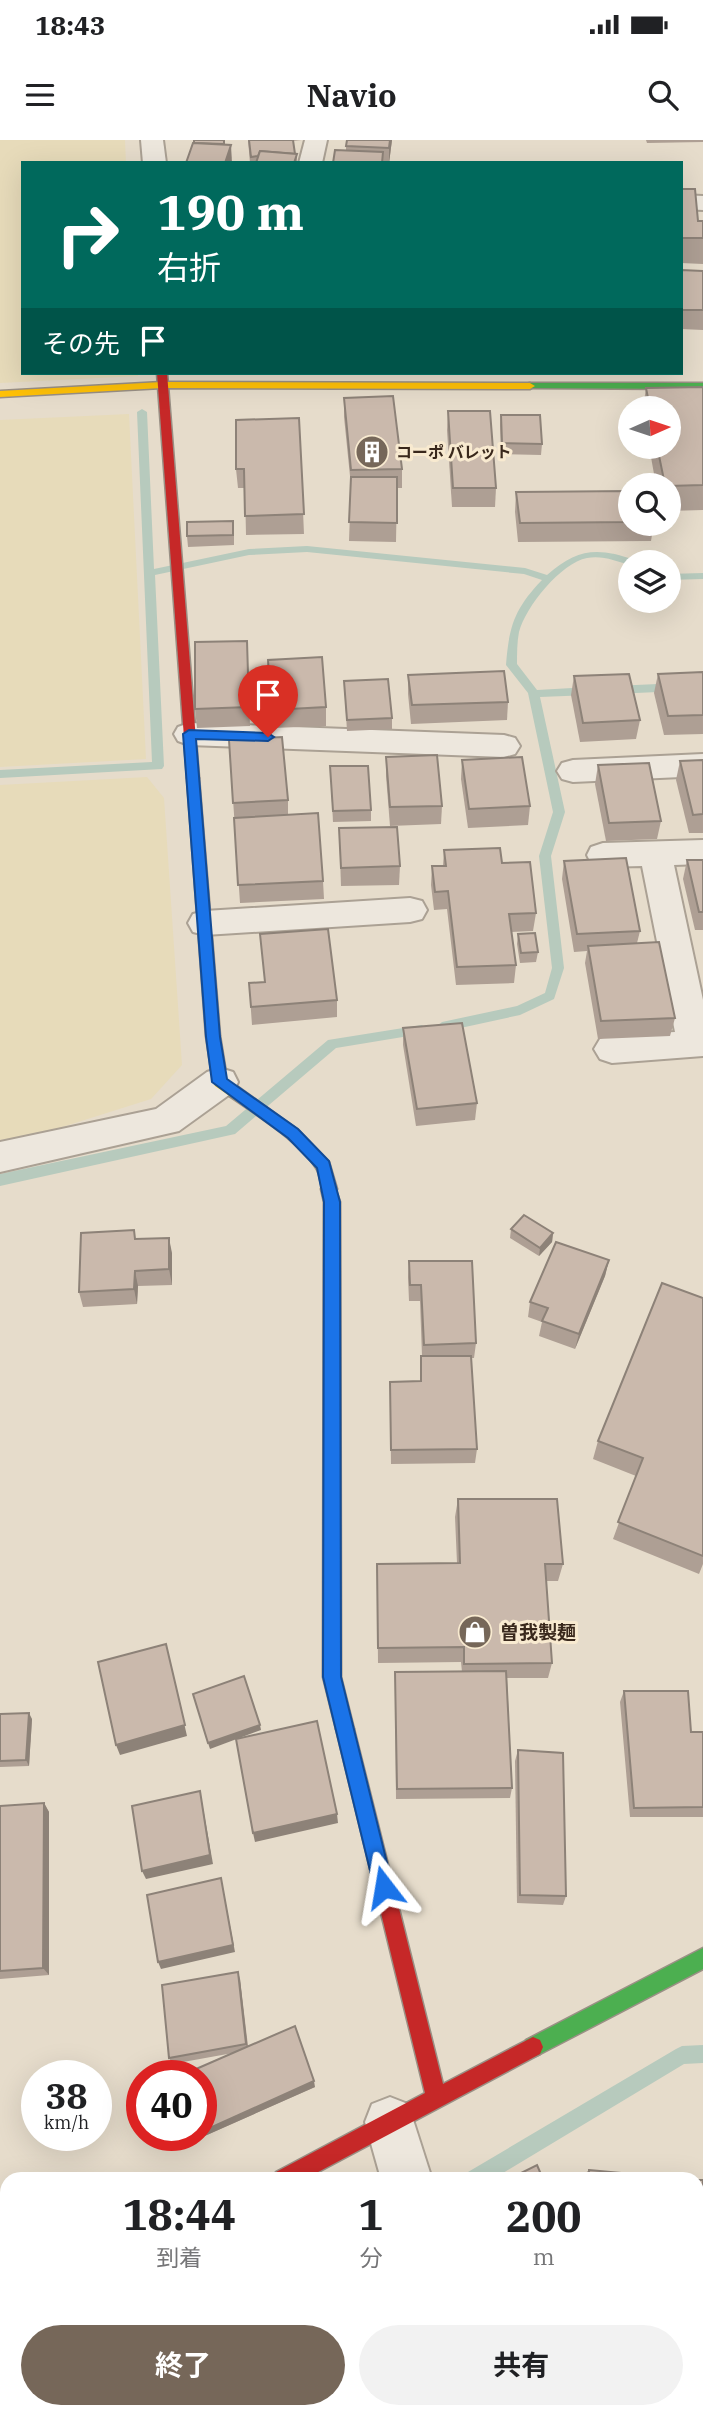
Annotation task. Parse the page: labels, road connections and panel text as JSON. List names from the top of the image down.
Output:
{
  "places": {
    "building": ["コーポ バレット"],
    "shop": ["曽我製麺"]
  },
  "north": "right",
  "page": {
    "status": "18:43",
    "header": "Navio",
    "turn": ["190 m", "右折"],
    "then": "その先",
    "speed": "38 km/h",
    "limit": "40",
    "eta": [
      "18:44",
      "到着",
      "1",
      "分",
      "200",
      "m"
    ],
    "buttons": ["終了", "共有"]
  }
}
